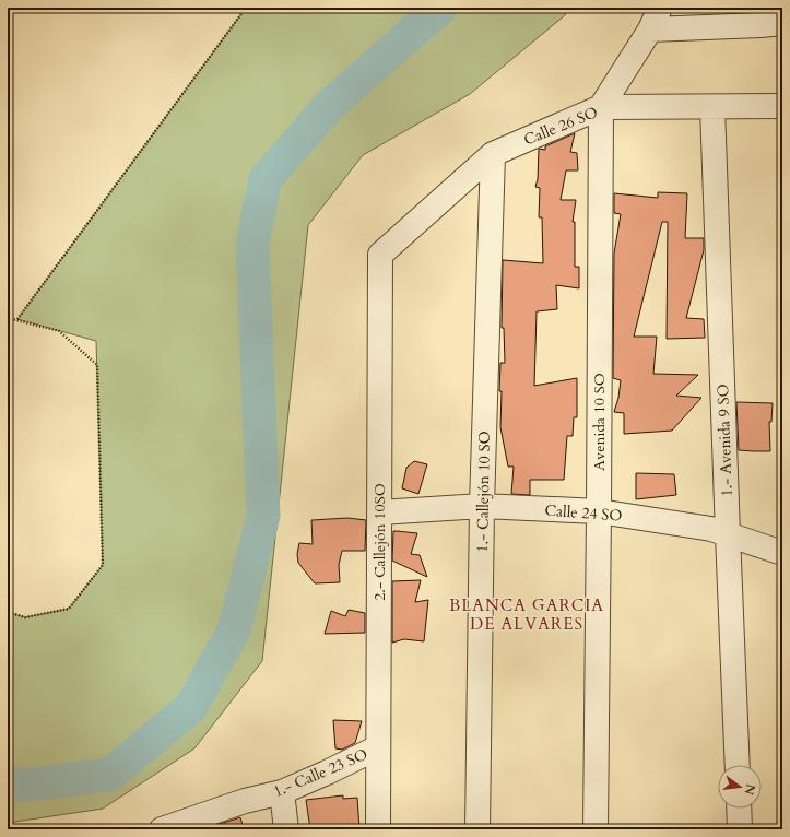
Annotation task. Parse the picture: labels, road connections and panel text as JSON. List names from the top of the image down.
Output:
{
  "streets": {
    "street": [
      "Calle 26 SO",
      "Avenida 10 SO",
      "1.- Avenida 9 SO",
      "1.- Callejón 10 SO",
      "Calle 24 SO",
      "2.- Callejón 10SO",
      "1.- Calle 23 SO"
    ]
  },
  "crossings": [
    ["Calle 26 SO", "Avenida 10 SO"],
    ["Calle 26 SO", "1.- Avenida 9 SO"],
    ["Calle 26 SO", "1.- Callejón 10 SO"],
    ["Calle 26 SO", "2.- Callejón 10SO"],
    ["Avenida 10 SO", "Calle 24 SO"],
    ["1.- Avenida 9 SO", "Calle 24 SO"],
    ["1.- Callejón 10 SO", "Calle 24 SO"],
    ["Calle 24 SO", "2.- Callejón 10SO"],
    ["2.- Callejón 10SO", "1.- Calle 23 SO"]
  ],
  "districts": ["BLANCA GARCIA DE ALVARES"],
  "north": "right"
}
